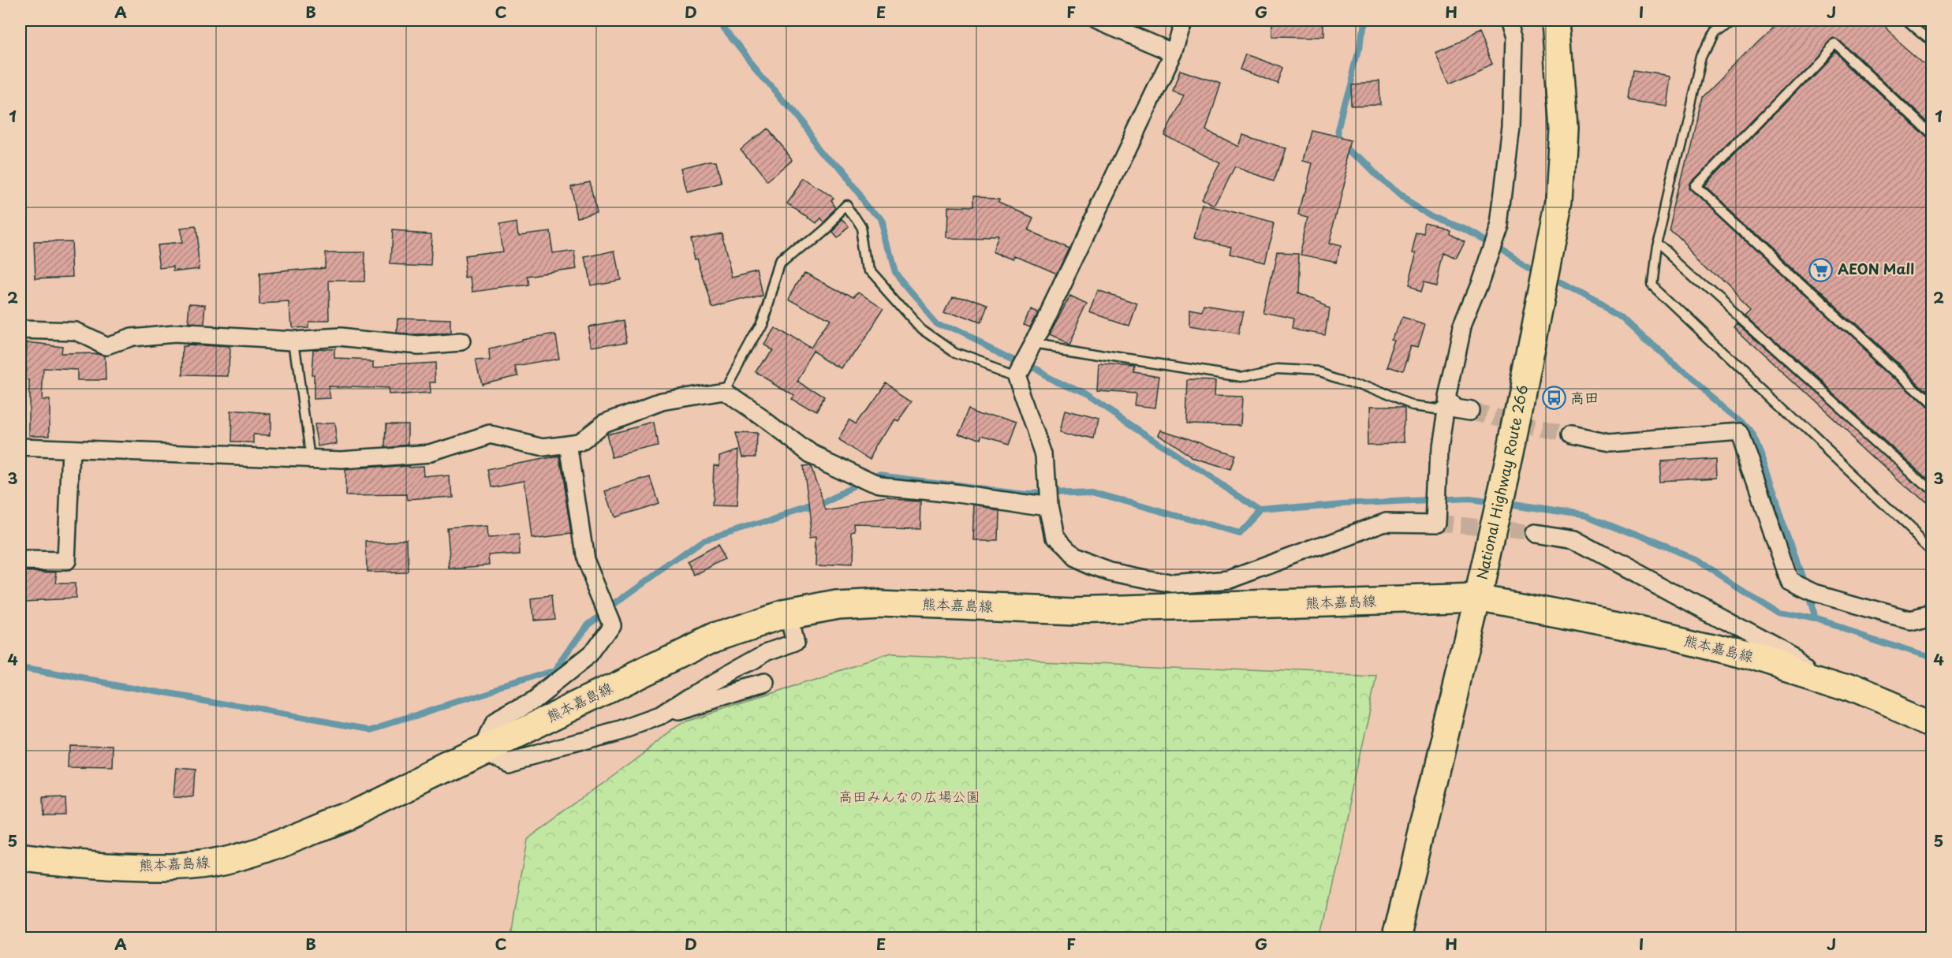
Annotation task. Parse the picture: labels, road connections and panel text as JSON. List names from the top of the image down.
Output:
{
  "streets": {
    "main road": ["National Highway Route 266", "熊本嘉島線"]
  },
  "crossings": [
    ["National Highway Route 266", "熊本嘉島線"]
  ],
  "parks": ["高田みんなの広場公園"],
  "places": {
    "supermarket": ["AEON Mall"],
    "bus stop": ["高田"]
  },
  "grid": {
    "columns": [
      "A",
      "B",
      "C",
      "D",
      "E",
      "F",
      "G",
      "H",
      "I",
      "J"
    ],
    "rows": [
      "1",
      "2",
      "3",
      "4",
      "5"
    ]
  }
}
